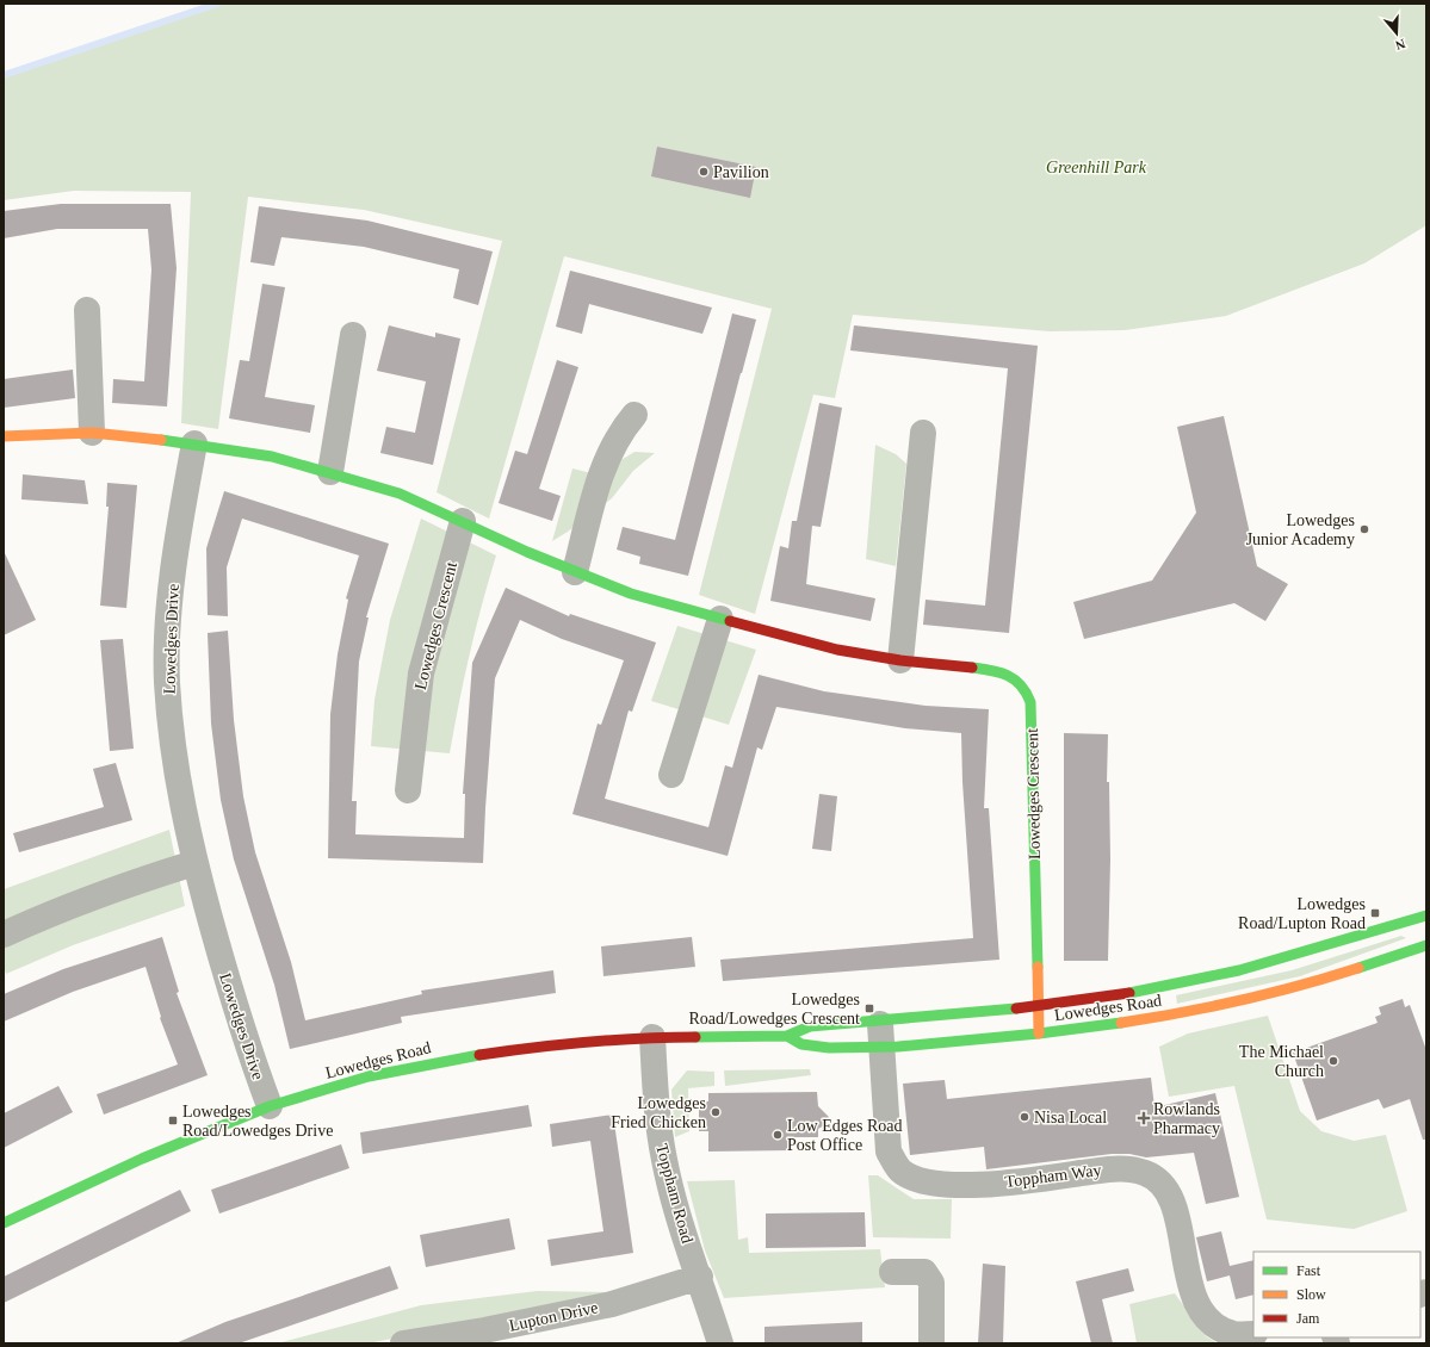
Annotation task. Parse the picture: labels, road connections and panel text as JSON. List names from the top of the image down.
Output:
{
  "streets": {
    "street": [
      "Lowedges Crescent",
      "Lowedges Drive",
      "Lowedges Road",
      "Toppham Way",
      "Toppham Road",
      "Lupton Drive"
    ]
  },
  "crossings": [
    ["Lowedges Crescent", "Lowedges Drive"],
    ["Lowedges Crescent", "Lowedges Road"],
    ["Lowedges Drive", "Lowedges Road"],
    ["Lowedges Road", "Toppham Way"],
    ["Lowedges Road", "Toppham Road"],
    ["Toppham Road", "Lupton Drive"]
  ],
  "parks": ["Greenhill Park"],
  "places": {
    "other": [
      "Pavilion",
      "Lowedges Junior Academy",
      "The Michael Church",
      "Lowedges Fried Chicken",
      "Nisa Local",
      "Low Edges Road Post Office"
    ],
    "transit": ["Lowedges Road/Lupton Road", "Lowedges Road/Lowedges Crescent", "Lowedges Road/Lowedges Drive"],
    "health": ["Rowlands Pharmacy"]
  },
  "legend": ["Fast", "Slow", "Jam"],
  "north": "bottom"
}
